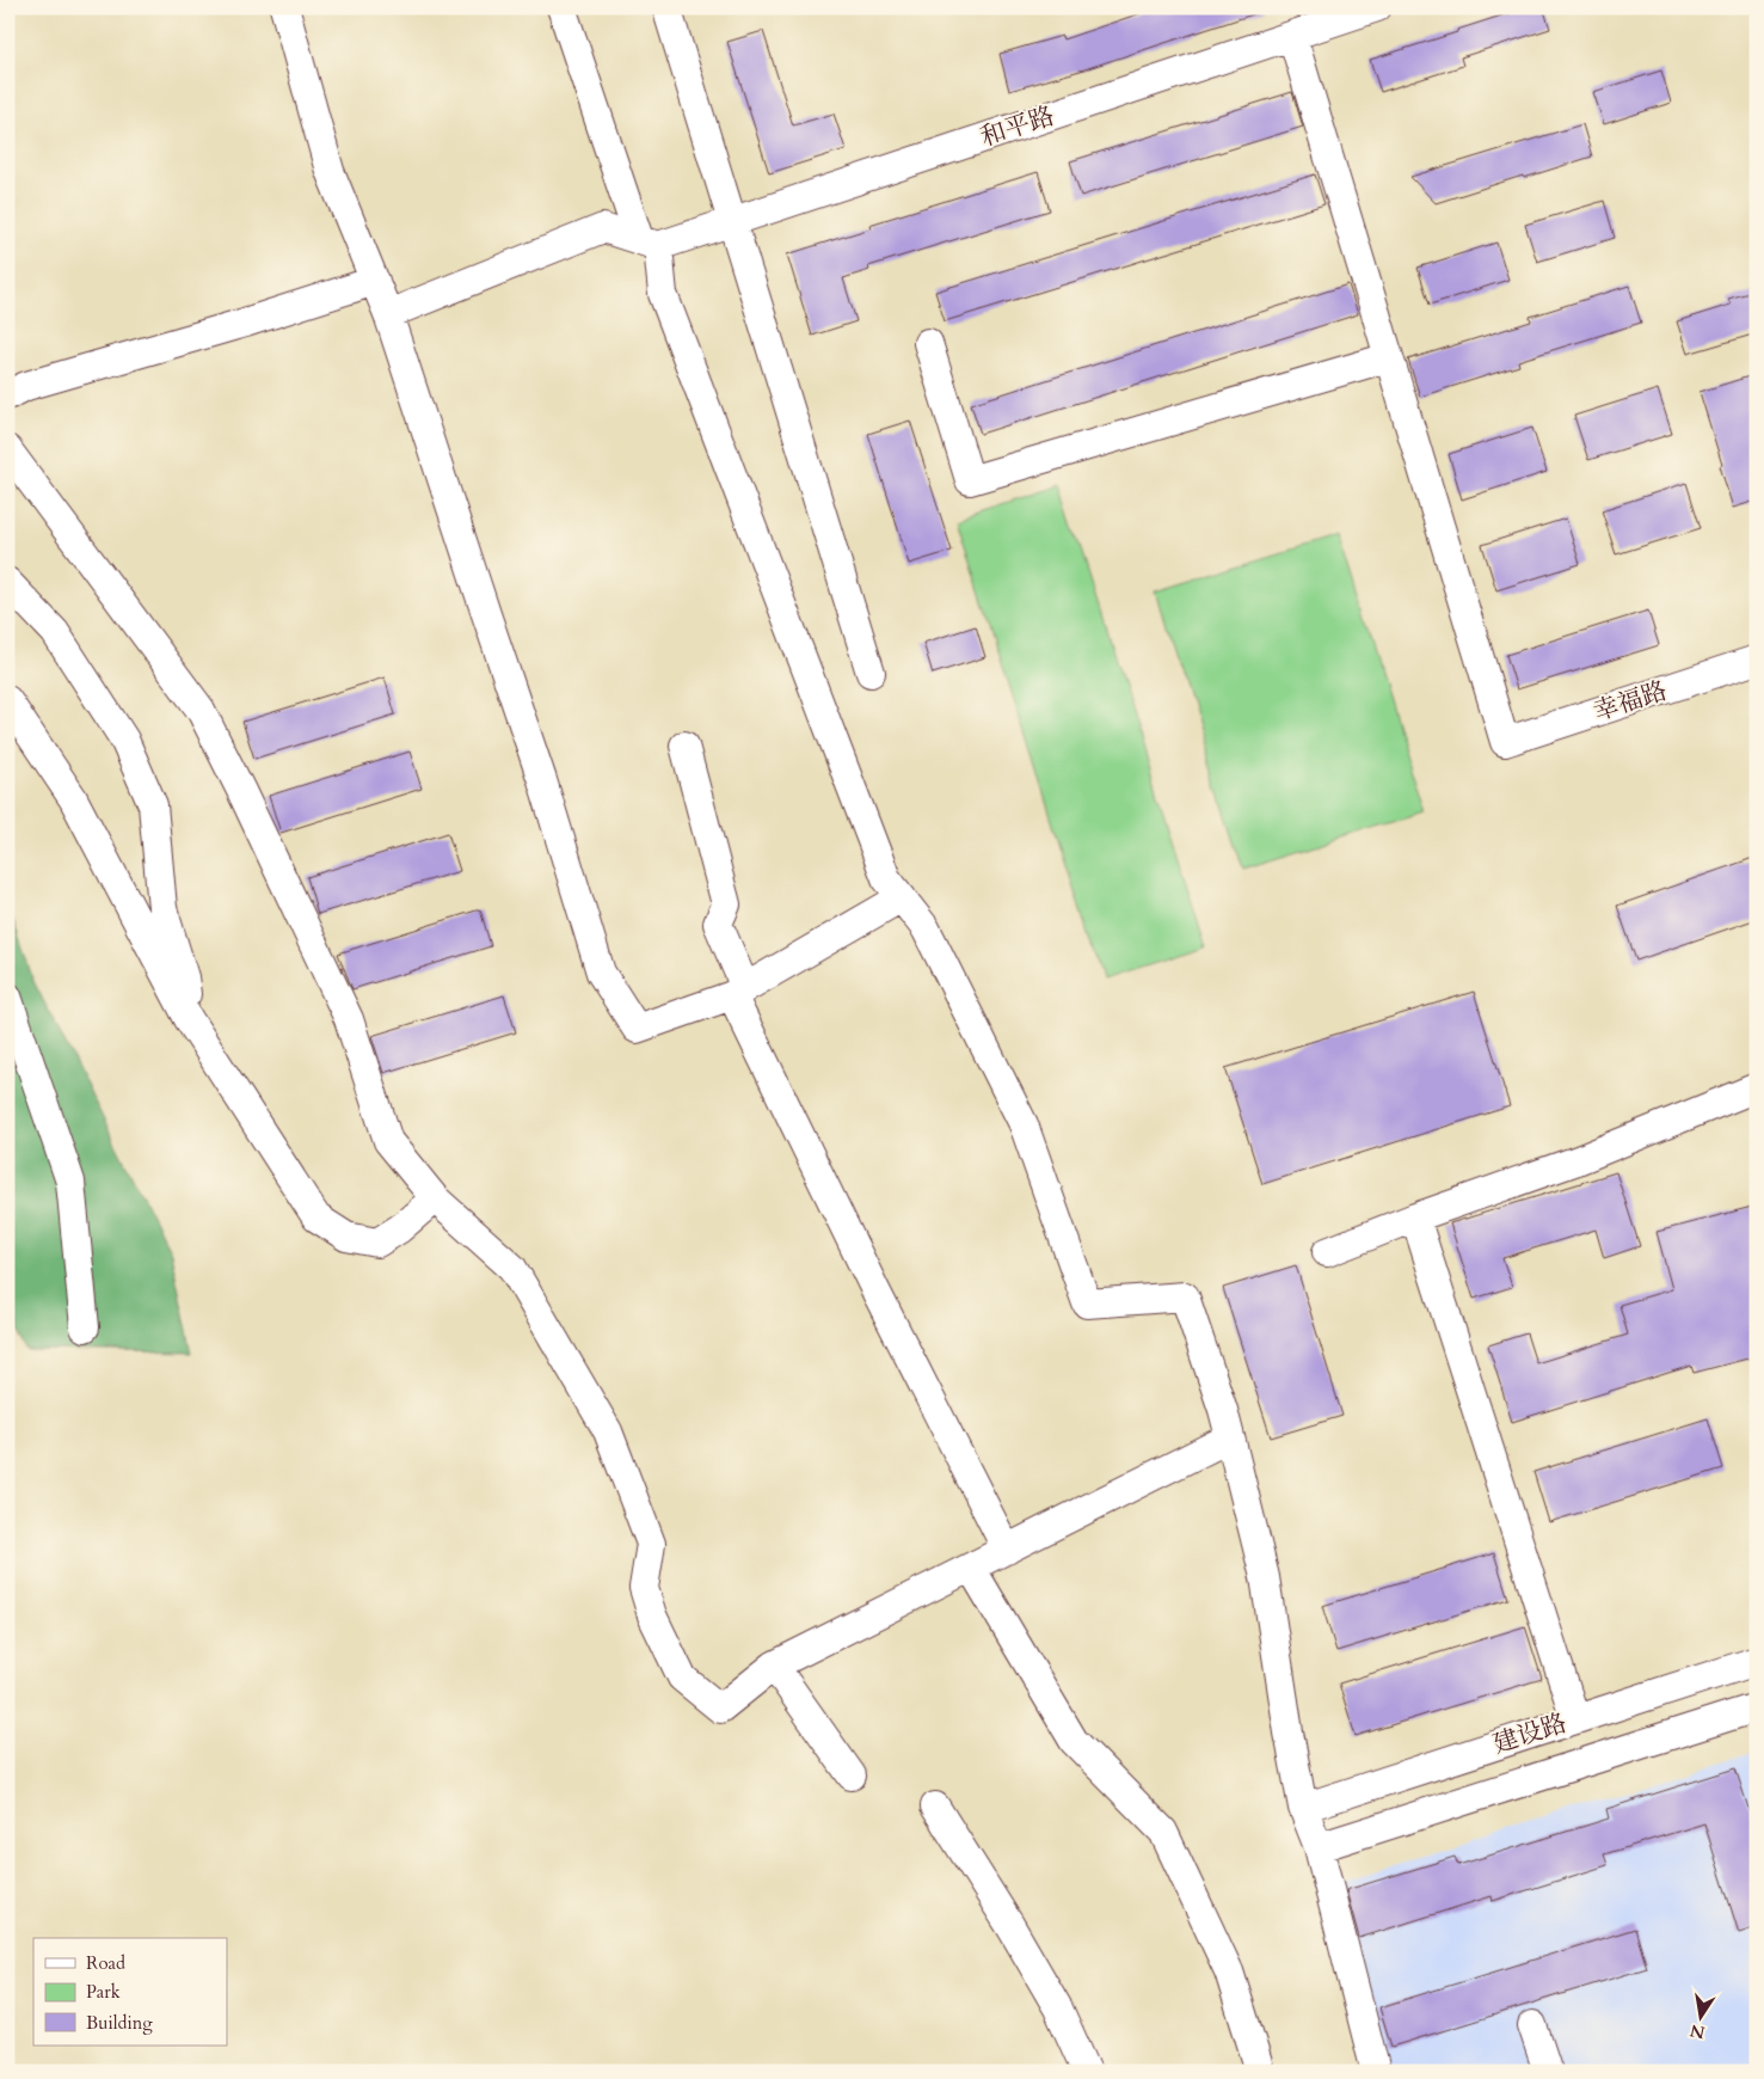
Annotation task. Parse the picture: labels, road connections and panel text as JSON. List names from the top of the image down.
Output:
{
  "streets": {
    "street": ["和平路", "幸福路", "建设路"]
  },
  "legend": ["Road", "Park", "Building"],
  "north": "bottom"
}
